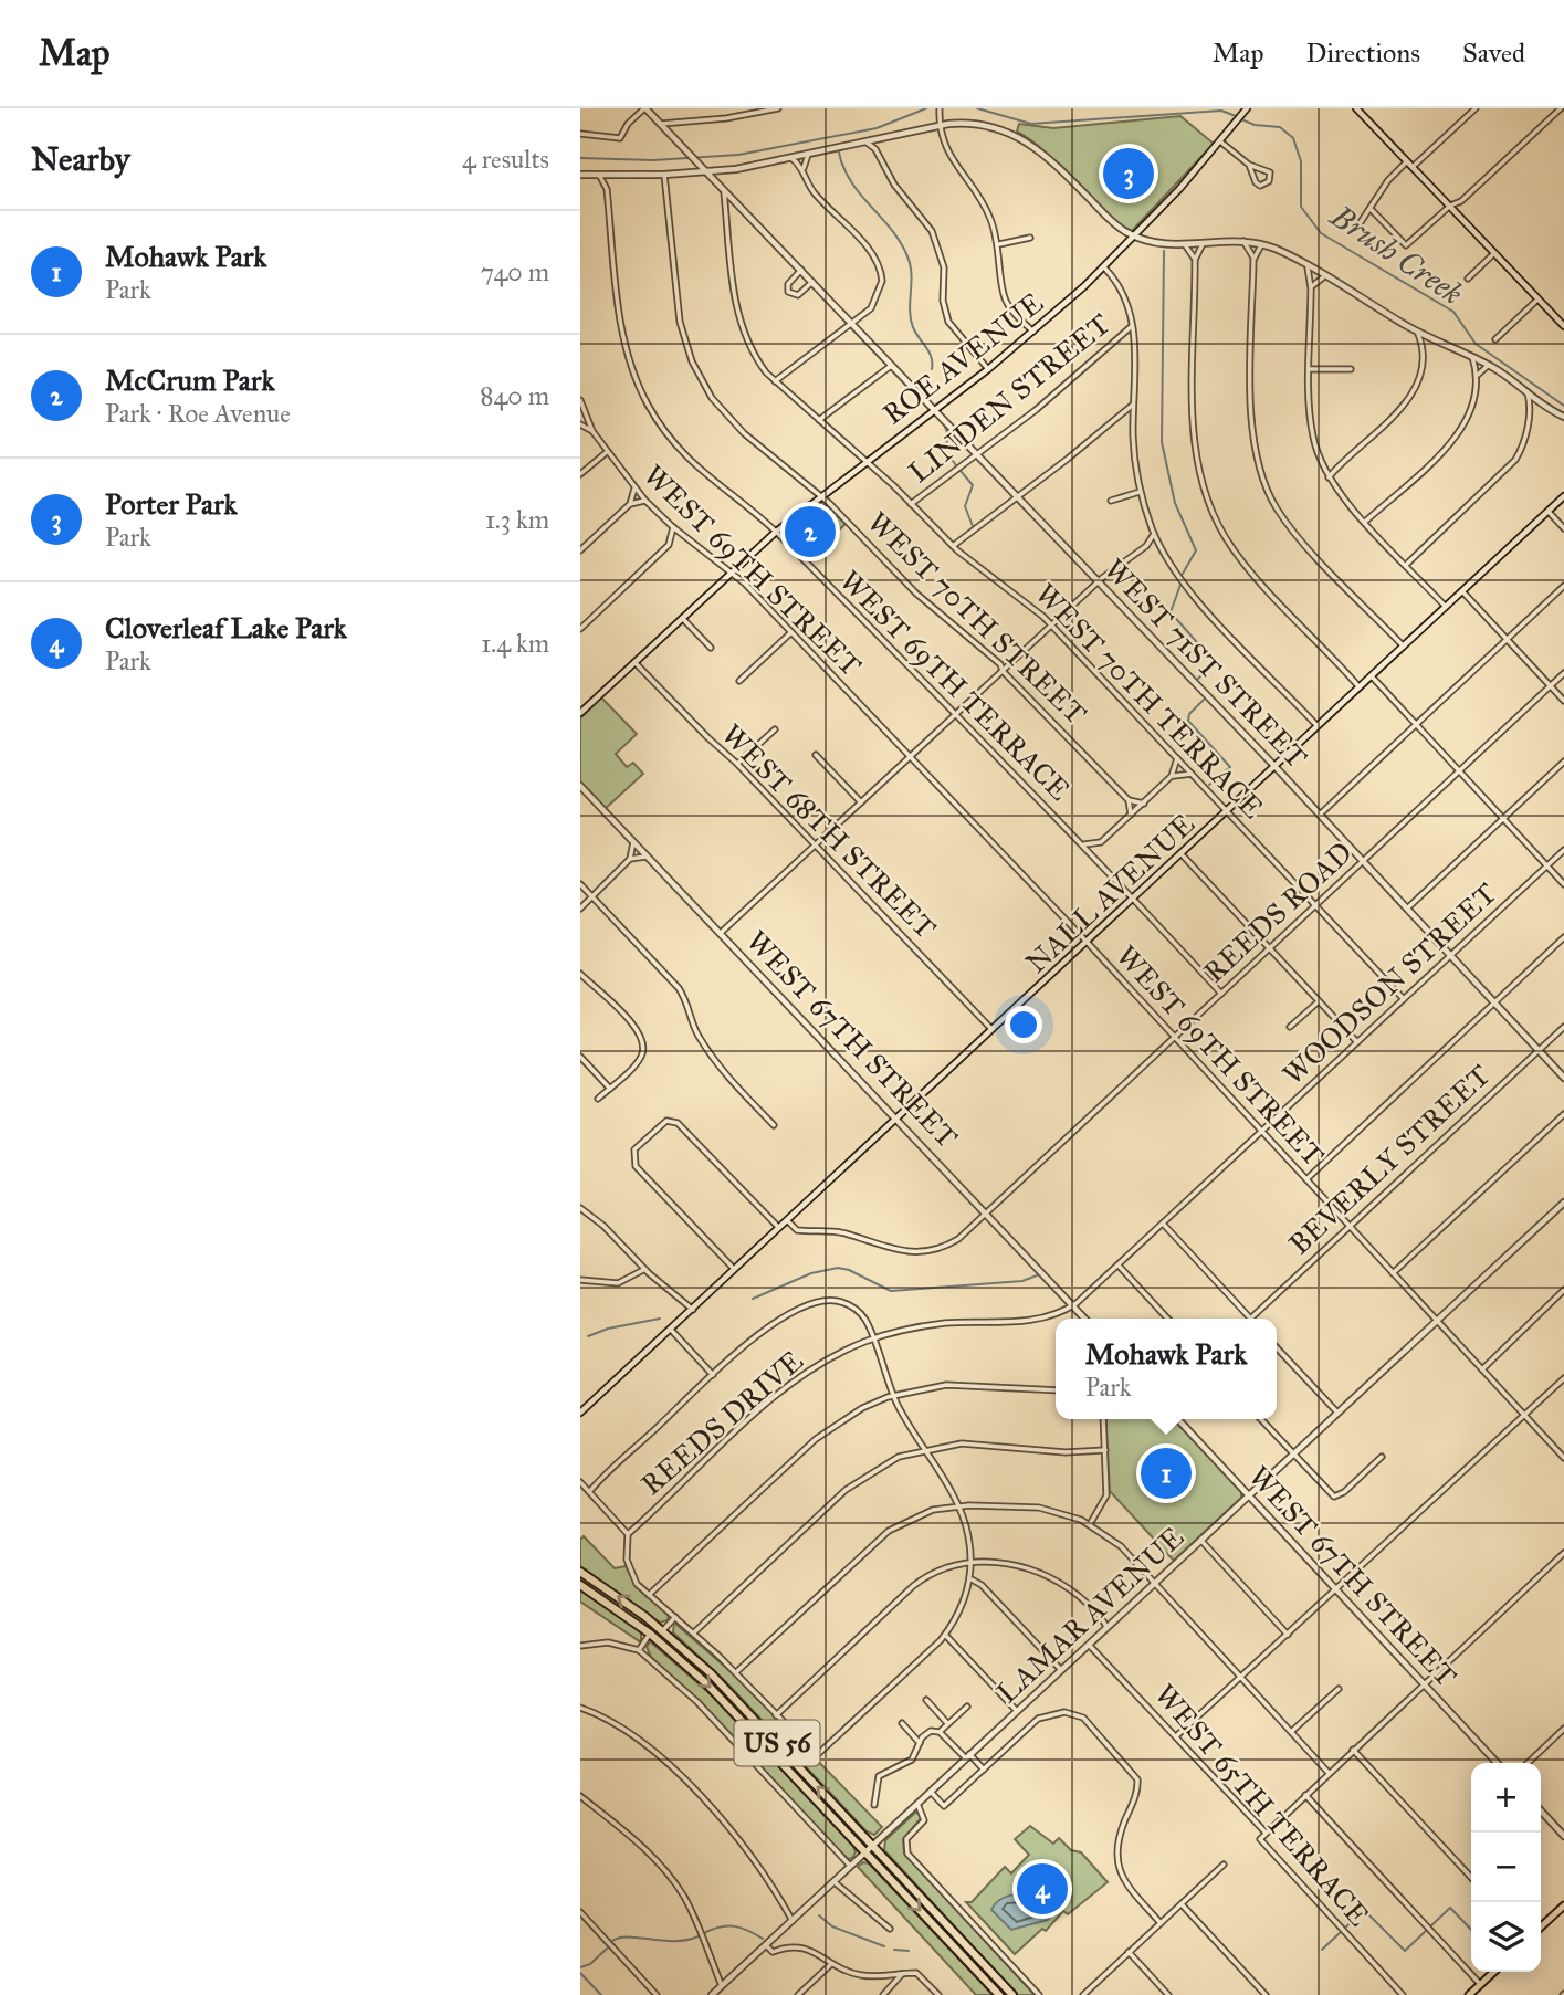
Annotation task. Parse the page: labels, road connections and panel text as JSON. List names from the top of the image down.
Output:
{
  "streets": {
    "highway": ["US 56"],
    "street": [
      "ROE AVENUE",
      "LINDEN STREET",
      "WEST 69TH STREET",
      "WEST 70TH STREET",
      "WEST 71ST STREET",
      "WEST 69TH TERRACE",
      "WEST 70TH TERRACE",
      "WEST 68TH STREET",
      "NALL AVENUE",
      "REEDS ROAD",
      "WOODSON STREET",
      "WEST 67TH STREET",
      "BEVERLY STREET",
      "REEDS DRIVE",
      "LAMAR AVENUE",
      "WEST 65TH TERRACE"
    ]
  },
  "crossings": [
    ["ROE AVENUE", "WEST 69TH STREET"],
    ["ROE AVENUE", "WEST 70TH STREET"],
    ["ROE AVENUE", "WEST 71ST STREET"],
    ["ROE AVENUE", "WEST 69TH TERRACE"],
    ["ROE AVENUE", "WEST 70TH TERRACE"],
    ["ROE AVENUE", "WEST 68TH STREET"],
    ["LINDEN STREET", "WEST 71ST STREET"],
    ["LINDEN STREET", "WEST 70TH TERRACE"],
    ["WEST 69TH STREET", "NALL AVENUE"],
    ["WEST 69TH STREET", "REEDS ROAD"],
    ["WEST 69TH STREET", "WOODSON STREET"],
    ["WEST 69TH STREET", "BEVERLY STREET"],
    ["WEST 69TH STREET", "LAMAR AVENUE"],
    ["WEST 71ST STREET", "WEST 70TH TERRACE"],
    ["WEST 71ST STREET", "NALL AVENUE"],
    ["WEST 71ST STREET", "REEDS ROAD"],
    ["WEST 71ST STREET", "WOODSON STREET"],
    ["WEST 71ST STREET", "BEVERLY STREET"],
    ["WEST 69TH TERRACE", "NALL AVENUE"],
    ["WEST 69TH TERRACE", "REEDS ROAD"],
    ["WEST 70TH TERRACE", "NALL AVENUE"],
    ["WEST 70TH TERRACE", "REEDS ROAD"],
    ["WEST 70TH TERRACE", "WOODSON STREET"],
    ["WEST 68TH STREET", "NALL AVENUE"],
    ["NALL AVENUE", "REEDS ROAD"],
    ["NALL AVENUE", "WEST 67TH STREET"],
    ["REEDS ROAD", "WEST 67TH STREET"],
    ["WOODSON STREET", "WEST 67TH STREET"],
    ["WOODSON STREET", "REEDS DRIVE"],
    ["WEST 67TH STREET", "REEDS DRIVE"],
    ["WEST 67TH STREET", "LAMAR AVENUE"],
    ["LAMAR AVENUE", "US 56"],
    ["LAMAR AVENUE", "WEST 65TH TERRACE"]
  ],
  "water": ["Brush Creek"],
  "page": {
    "header": "Map",
    "nav": ["Map", "Directions", "Saved"],
    "heading": ["Nearby", "4 results"],
    "pins": [
      "3",
      "2",
      "1",
      "4"
    ],
    "list": [
      {
        "mark": "1",
        "name": "Mohawk Park",
        "note": "Park",
        "value": "740 m"
      },
      {
        "mark": "2",
        "name": "McCrum Park",
        "note": "Park · Roe Avenue",
        "value": "840 m"
      },
      {
        "mark": "3",
        "name": "Porter Park",
        "note": "Park",
        "value": "1.3 km"
      },
      {
        "mark": "4",
        "name": "Cloverleaf Lake Park",
        "note": "Park",
        "value": "1.4 km"
      }
    ],
    "popup": ["Mohawk Park", "Park"],
    "map_buttons": ["+", "−"]
  }
}
